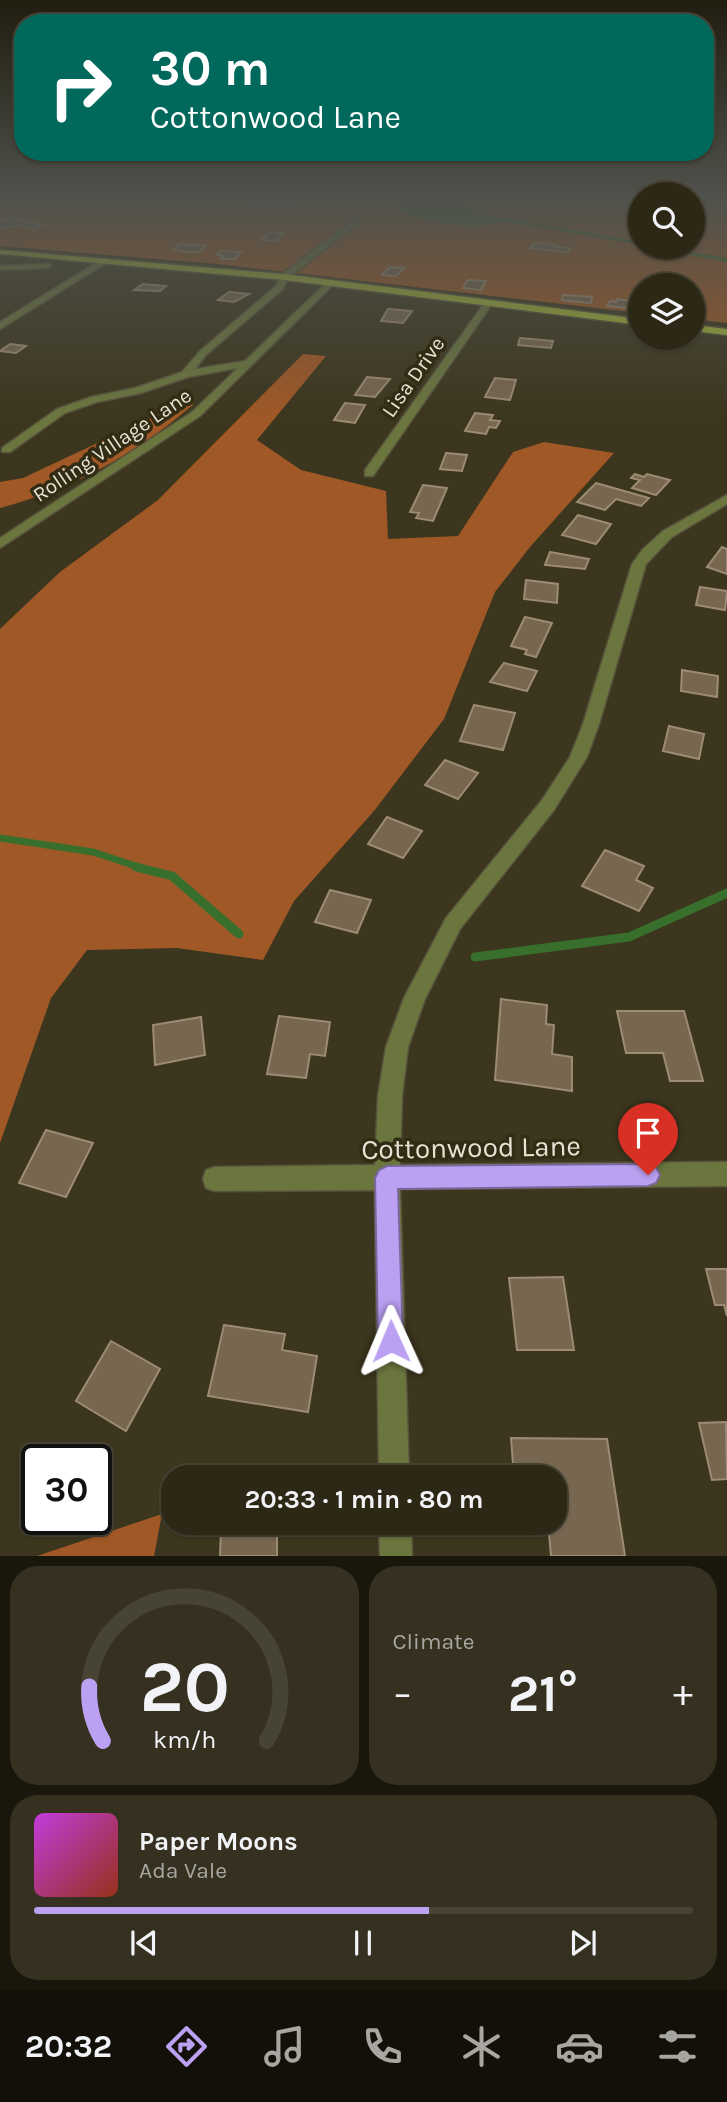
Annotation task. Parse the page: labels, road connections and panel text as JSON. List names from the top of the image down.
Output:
{
  "streets": {
    "street": ["Lisa Drive", "Rolling Village Lane", "Cottonwood Lane"]
  },
  "page": {
    "turn": ["30 m", "Cottonwood Lane"],
    "limit": "30",
    "trip": "20:33 · 1 min · 80 m",
    "tile": "Climate",
    "heat": ["−", "21°", "+"],
    "song": ["Paper Moons", "Ada Vale"],
    "tabs": "20:32",
    "gauge": ["20", "km/h"]
  }
}
